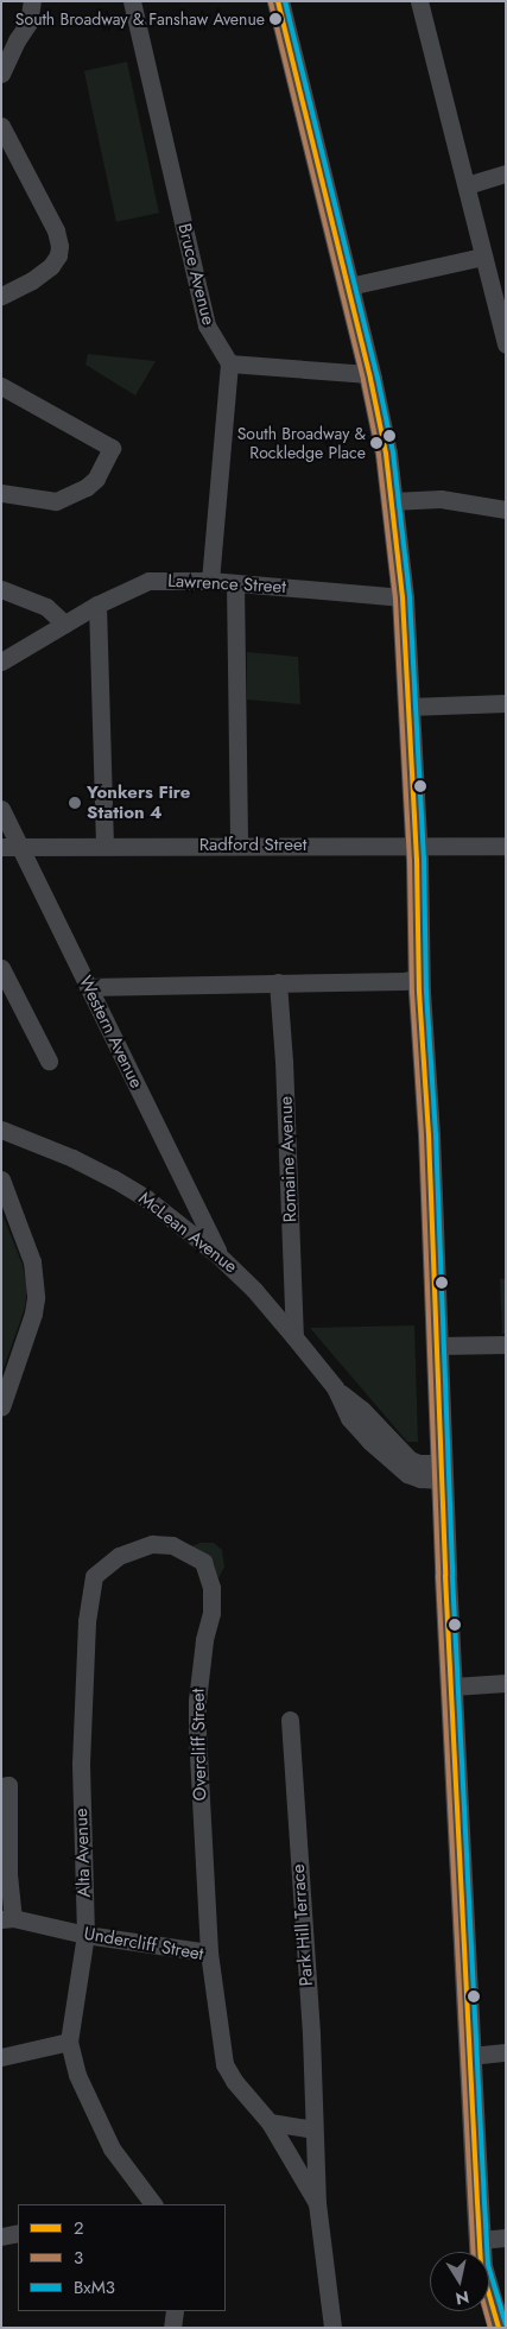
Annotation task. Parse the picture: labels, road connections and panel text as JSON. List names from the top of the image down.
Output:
{
  "streets": {
    "street": [
      "Bruce Avenue",
      "Lawrence Street",
      "Radford Street",
      "Western Avenue",
      "Romaine Avenue",
      "McLean Avenue",
      "Overcliff Street",
      "Alta Avenue",
      "Park Hill Terrace",
      "Undercliff Street"
    ]
  },
  "crossings": [
    ["Radford Street", "Western Avenue"],
    ["Western Avenue", "McLean Avenue"],
    ["Romaine Avenue", "McLean Avenue"],
    ["Overcliff Street", "Alta Avenue"],
    ["Overcliff Street", "Undercliff Street"],
    ["Alta Avenue", "Undercliff Street"],
    ["Park Hill Terrace", "Undercliff Street"]
  ],
  "places": ["South Broadway & Fanshaw Avenue", "South Broadway & Rockledge Place", "Yonkers Fire Station 4"],
  "lines": ["transit line 2", "transit line BxM3", "transit line 3"],
  "legend": ["2", "3", "BxM3"],
  "north": "bottom"
}
